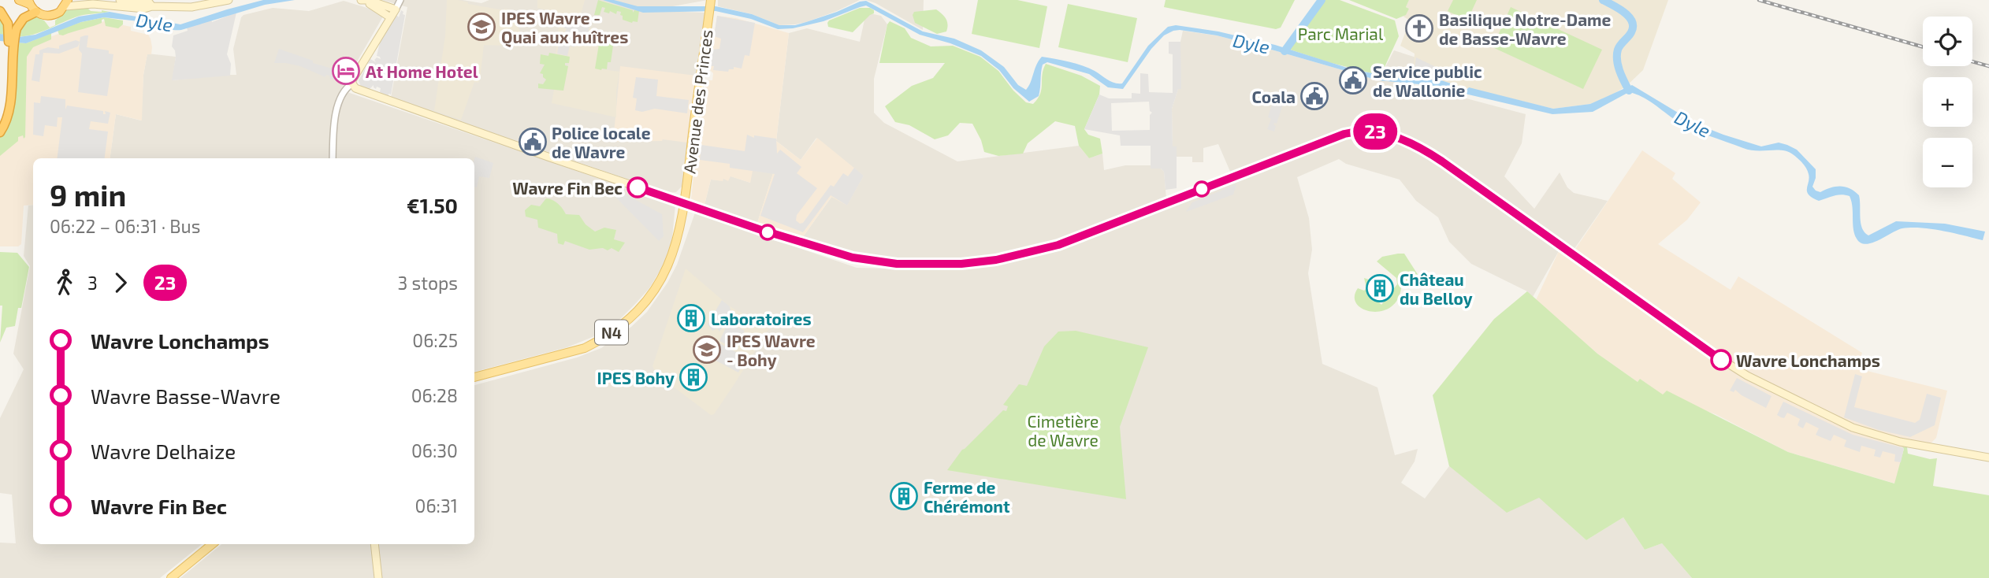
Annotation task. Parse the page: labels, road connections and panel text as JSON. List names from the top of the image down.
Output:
{
  "streets": {
    "main road": ["Avenue des Princes", "N4"]
  },
  "crossings": [
    ["Avenue des Princes", "N4"]
  ],
  "water": ["Dyle"],
  "parks": ["Parc Marial", "Cimetière de Wavre"],
  "places": {
    "school or university": ["IPES Wavre - Quai aux huîtres", "IPES Wavre - Bohy"],
    "church": ["Basilique Notre-Dame de Basse-Wavre"],
    "hotel": ["At Home Hotel"],
    "public building": ["Service public de Wallonie", "Coala", "Police locale de Wavre"],
    "other": ["Wavre Fin Bec", "Wavre Lonchamps"],
    "building": [
      "Château du Belloy",
      "Laboratoires",
      "IPES Bohy",
      "Ferme de Chérémont"
    ]
  },
  "lines": ["bus line 23"],
  "page": {
    "on_map": "23",
    "map_buttons": ["+", "−"],
    "heading": ["9 min", "06:22 – 06:31 · Bus", "€1.50"],
    "legs": ["3", "23", "3 stops"],
    "list": [
      {
        "name": "Wavre Lonchamps",
        "value": "06:25"
      },
      {
        "name": "Wavre Basse-Wavre",
        "value": "06:28"
      },
      {
        "name": "Wavre Delhaize",
        "value": "06:30"
      },
      {
        "name": "Wavre Fin Bec",
        "value": "06:31"
      }
    ]
  }
}
